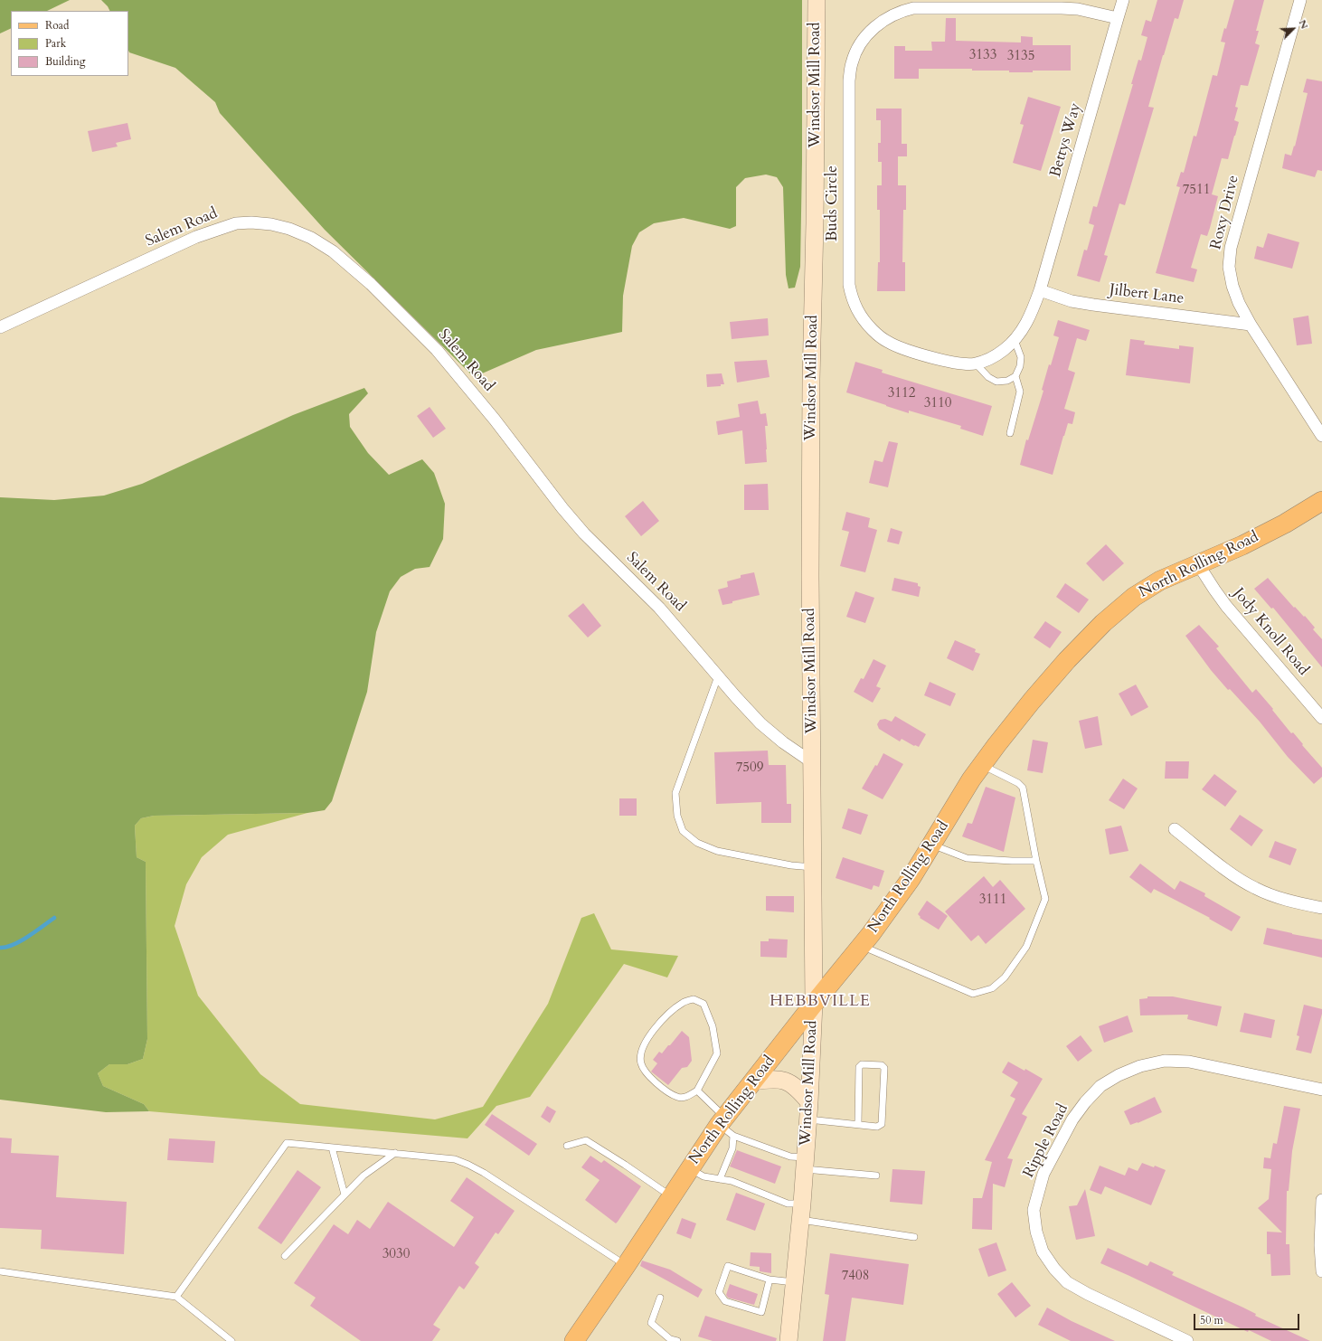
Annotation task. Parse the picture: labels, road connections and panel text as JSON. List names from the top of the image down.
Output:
{
  "streets": {
    "main road": ["Windsor Mill Road", "North Rolling Road"],
    "street": [
      "Bettys Way",
      "Buds Circle",
      "Roxy Drive",
      "Salem Road",
      "Jilbert Lane",
      "Jody Knoll Road",
      "Ripple Road"
    ]
  },
  "crossings": [
    ["Windsor Mill Road", "Salem Road"],
    ["Windsor Mill Road", "North Rolling Road"],
    ["Bettys Way", "Buds Circle"],
    ["Bettys Way", "Jilbert Lane"],
    ["Buds Circle", "Jilbert Lane"],
    ["Roxy Drive", "Jilbert Lane"],
    ["North Rolling Road", "Jody Knoll Road"]
  ],
  "districts": ["HEBBVILLE"],
  "house_numbers": [
    "3133",
    "3135",
    "7511",
    "3112",
    "3110",
    "7509",
    "3111",
    "3030",
    "7408"
  ],
  "legend": ["Road", "Park", "Building"],
  "scale_bar": "50 m",
  "north": "top right"
}
